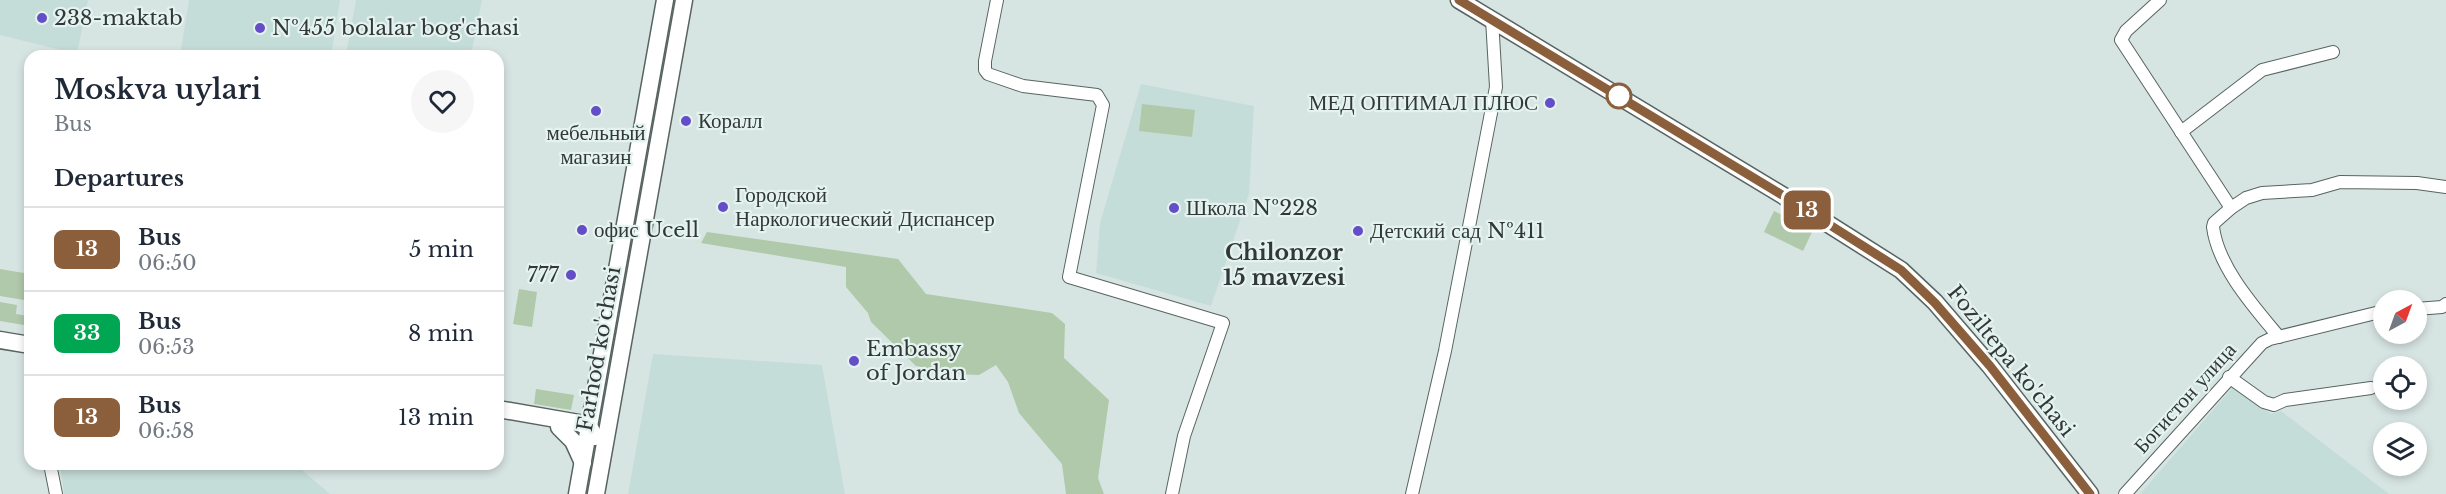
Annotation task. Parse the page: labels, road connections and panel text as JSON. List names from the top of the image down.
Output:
{
  "streets": {
    "main road": ["Farhod ko'chasi", "Foziltepa ko'chasi"],
    "street": ["Богистон улица"]
  },
  "districts": ["Chilonzor 15 mavzesi"],
  "places": [
    "238-maktab",
    "№455 bolalar bog'chasi",
    "МЕД ОПТИМАЛ ПЛЮС",
    "мебельный магазин",
    "Коралл",
    "Городской Наркологический Диспансер",
    "Школа №228",
    "офис Ucell",
    "Детский сад №411",
    "777",
    "Embassy of Jordan"
  ],
  "lines": ["bus line 13"],
  "north": "top right",
  "page": {
    "on_map": "13",
    "heading": [
      ["Moskva uylari", "Bus"],
      "Departures"
    ],
    "list": [
      {
        "mark": "13",
        "name": "Bus",
        "note": "06:50",
        "value": "5 min"
      },
      {
        "mark": "33",
        "name": "Bus",
        "note": "06:53",
        "value": "8 min"
      },
      {
        "mark": "13",
        "name": "Bus",
        "note": "06:58",
        "value": "13 min"
      }
    ]
  }
}
